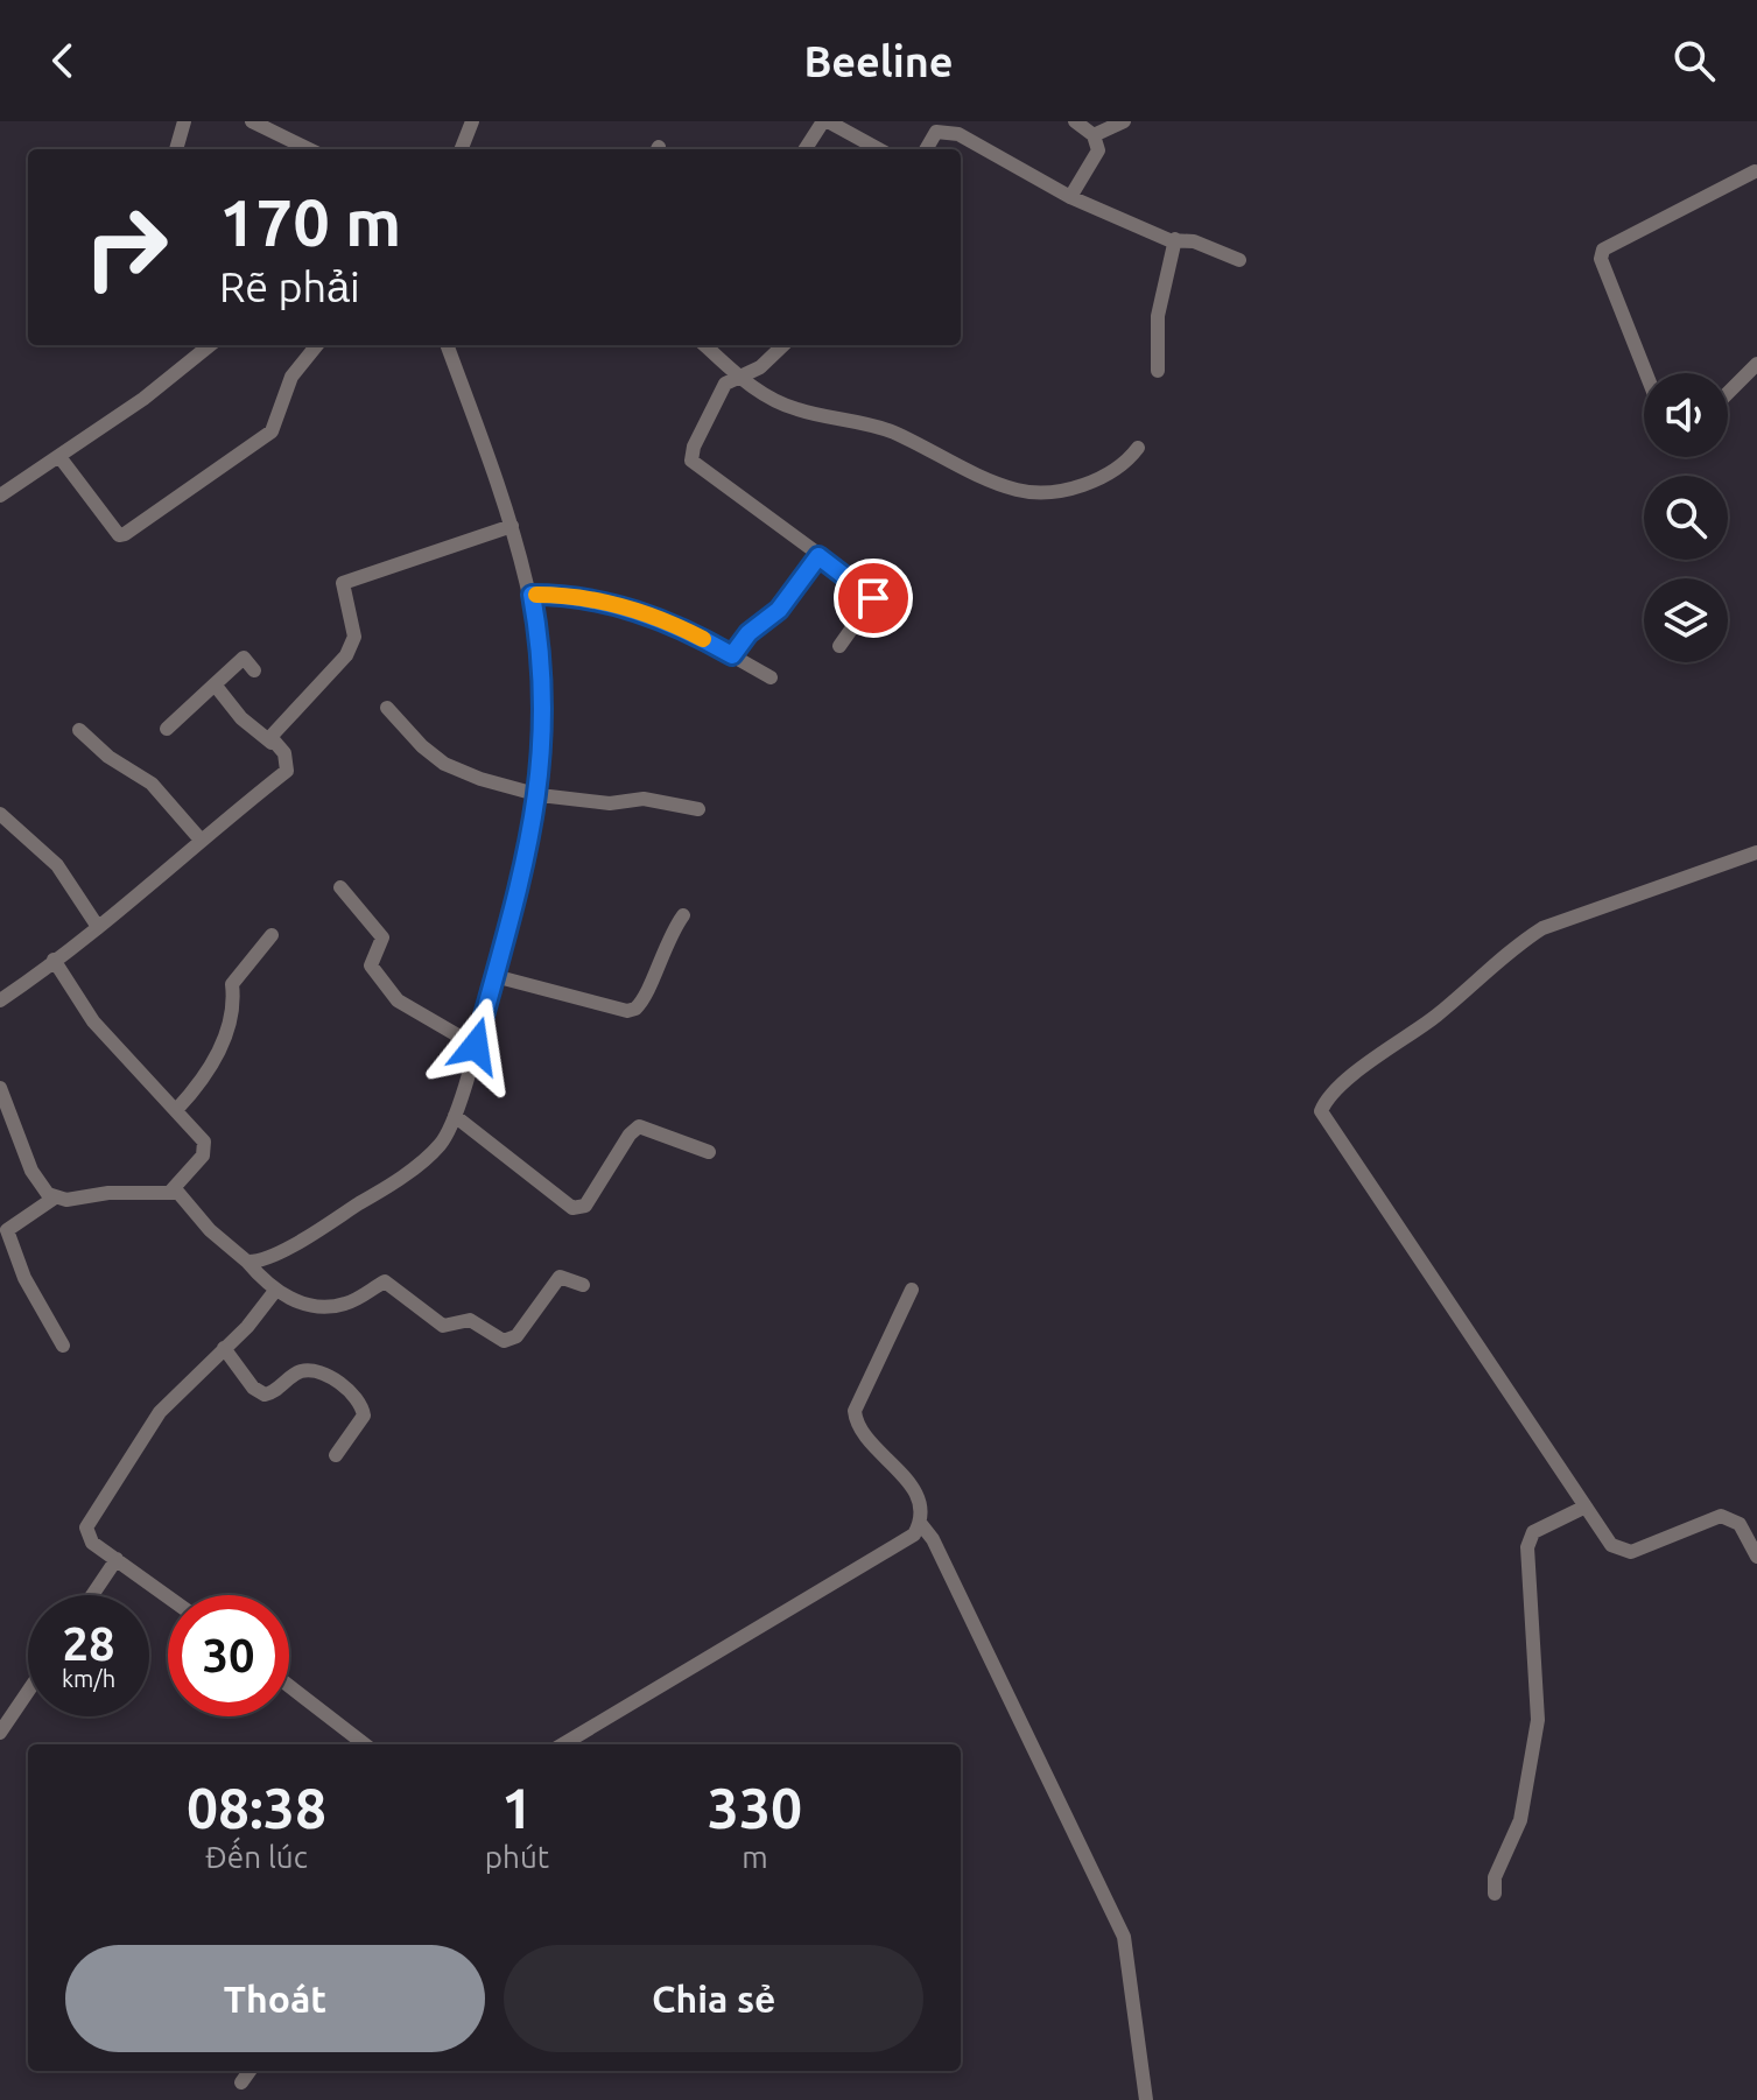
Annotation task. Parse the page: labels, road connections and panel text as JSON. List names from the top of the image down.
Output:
{
  "page": {
    "header": "Beeline",
    "turn": ["170 m", "Rẽ phải"],
    "speed": "28 km/h",
    "limit": "30",
    "eta": [
      "08:38",
      "Đến lúc",
      "1",
      "phút",
      "330",
      "m"
    ],
    "buttons": ["Thoát", "Chia sẻ"]
  }
}
